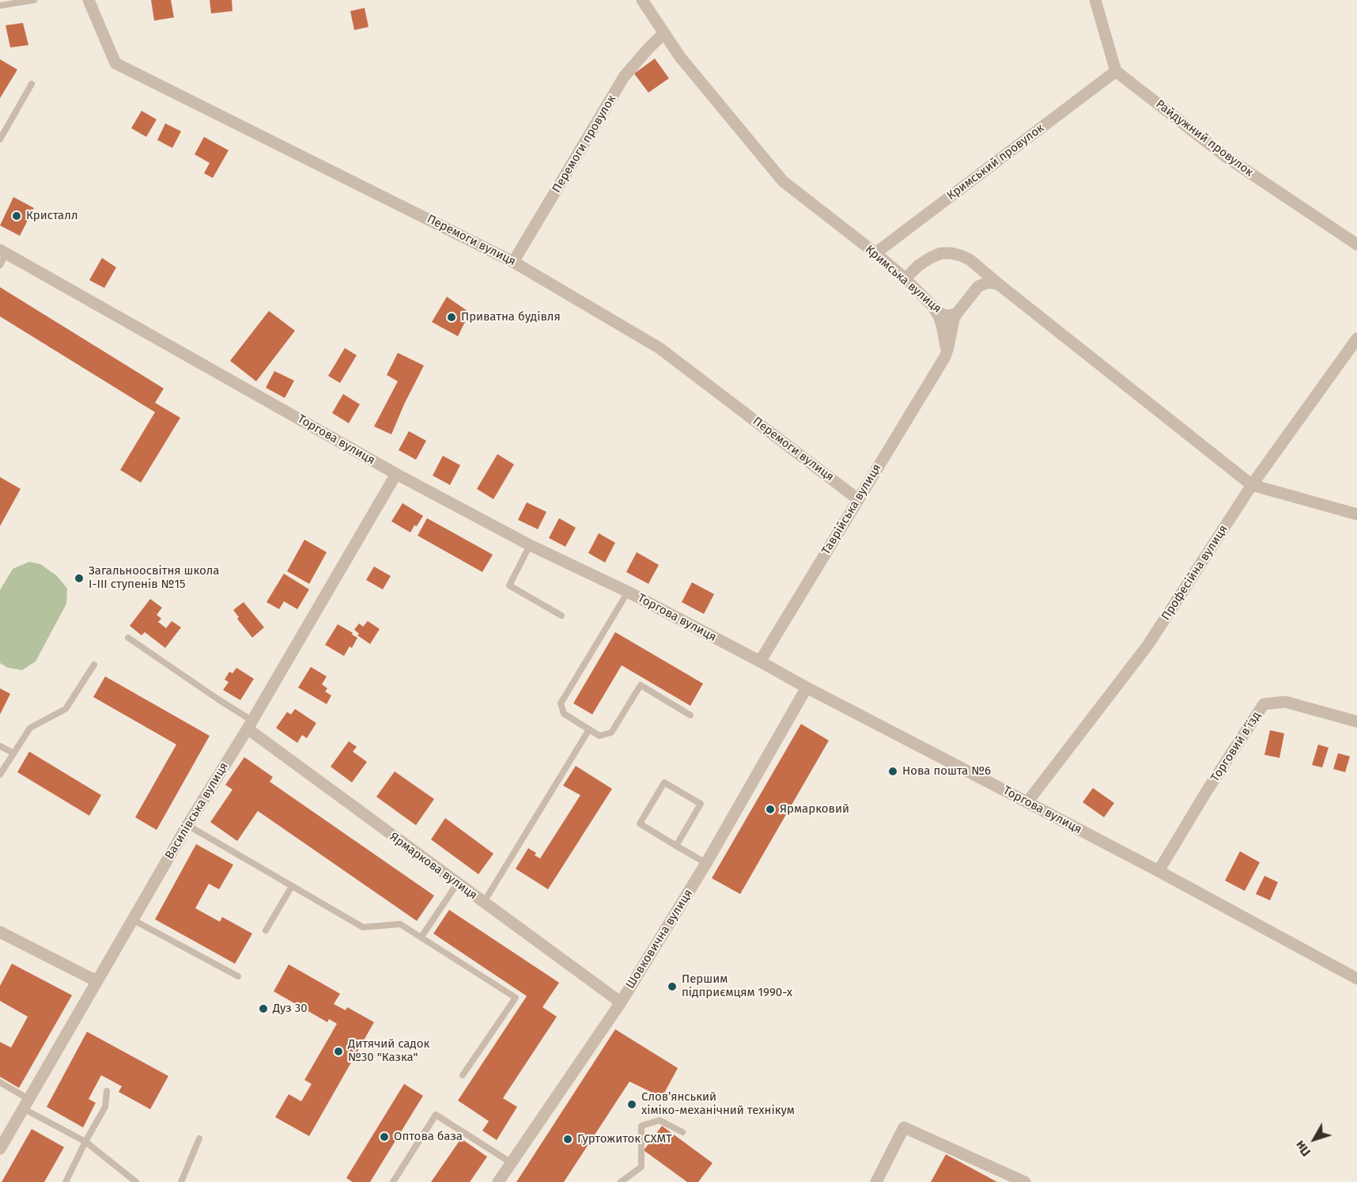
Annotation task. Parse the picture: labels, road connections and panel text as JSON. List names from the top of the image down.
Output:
{
  "streets": {
    "street": [
      "Райдужний провулок",
      "Перемоги провулок",
      "Кримський провулок",
      "Перемоги вулиця",
      "Кримська вулиця",
      "Торгова вулиця",
      "Таврійська вулиця",
      "Професійна вулиця",
      "Торговий в’їзд",
      "Василівська вулиця",
      "Ярмаркова вулиця",
      "Шовковична вулиця"
    ]
  },
  "crossings": [
    ["Райдужний провулок", "Кримський провулок"],
    ["Перемоги провулок", "Перемоги вулиця"],
    ["Перемоги провулок", "Кримська вулиця"],
    ["Кримський провулок", "Кримська вулиця"],
    ["Перемоги вулиця", "Таврійська вулиця"],
    ["Кримська вулиця", "Таврійська вулиця"],
    ["Торгова вулиця", "Таврійська вулиця"],
    ["Торгова вулиця", "Професійна вулиця"],
    ["Торгова вулиця", "Торговий в’їзд"],
    ["Торгова вулиця", "Василівська вулиця"],
    ["Торгова вулиця", "Шовковична вулиця"],
    ["Василівська вулиця", "Ярмаркова вулиця"],
    ["Ярмаркова вулиця", "Шовковична вулиця"]
  ],
  "places": [
    "Кристалл",
    "Приватна будівля",
    "Загальноосвітня школа І-ІІІ ступенів №15",
    "Нова пошта №6",
    "Ярмарковий",
    "Першим підприємцям 1990-х",
    "Дуз 30",
    "Дитячий садок №30 \"Казка\"",
    "Слов’янський хіміко-механічний технікум",
    "Оптова база",
    "Гуртожиток СХМТ"
  ],
  "north": "bottom left"
}
